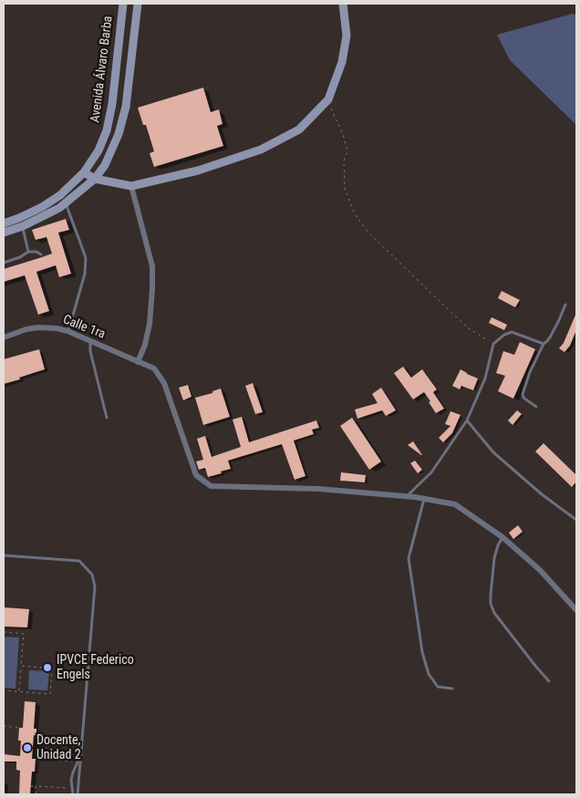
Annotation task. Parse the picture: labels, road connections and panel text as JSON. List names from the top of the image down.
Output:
{
  "streets": {
    "main road": ["Avenida Álvaro Barba"],
    "street": ["Calle 1ra"]
  },
  "places": ["IPVCE Federico Engels", "Docente, Unidad 2"]
}
